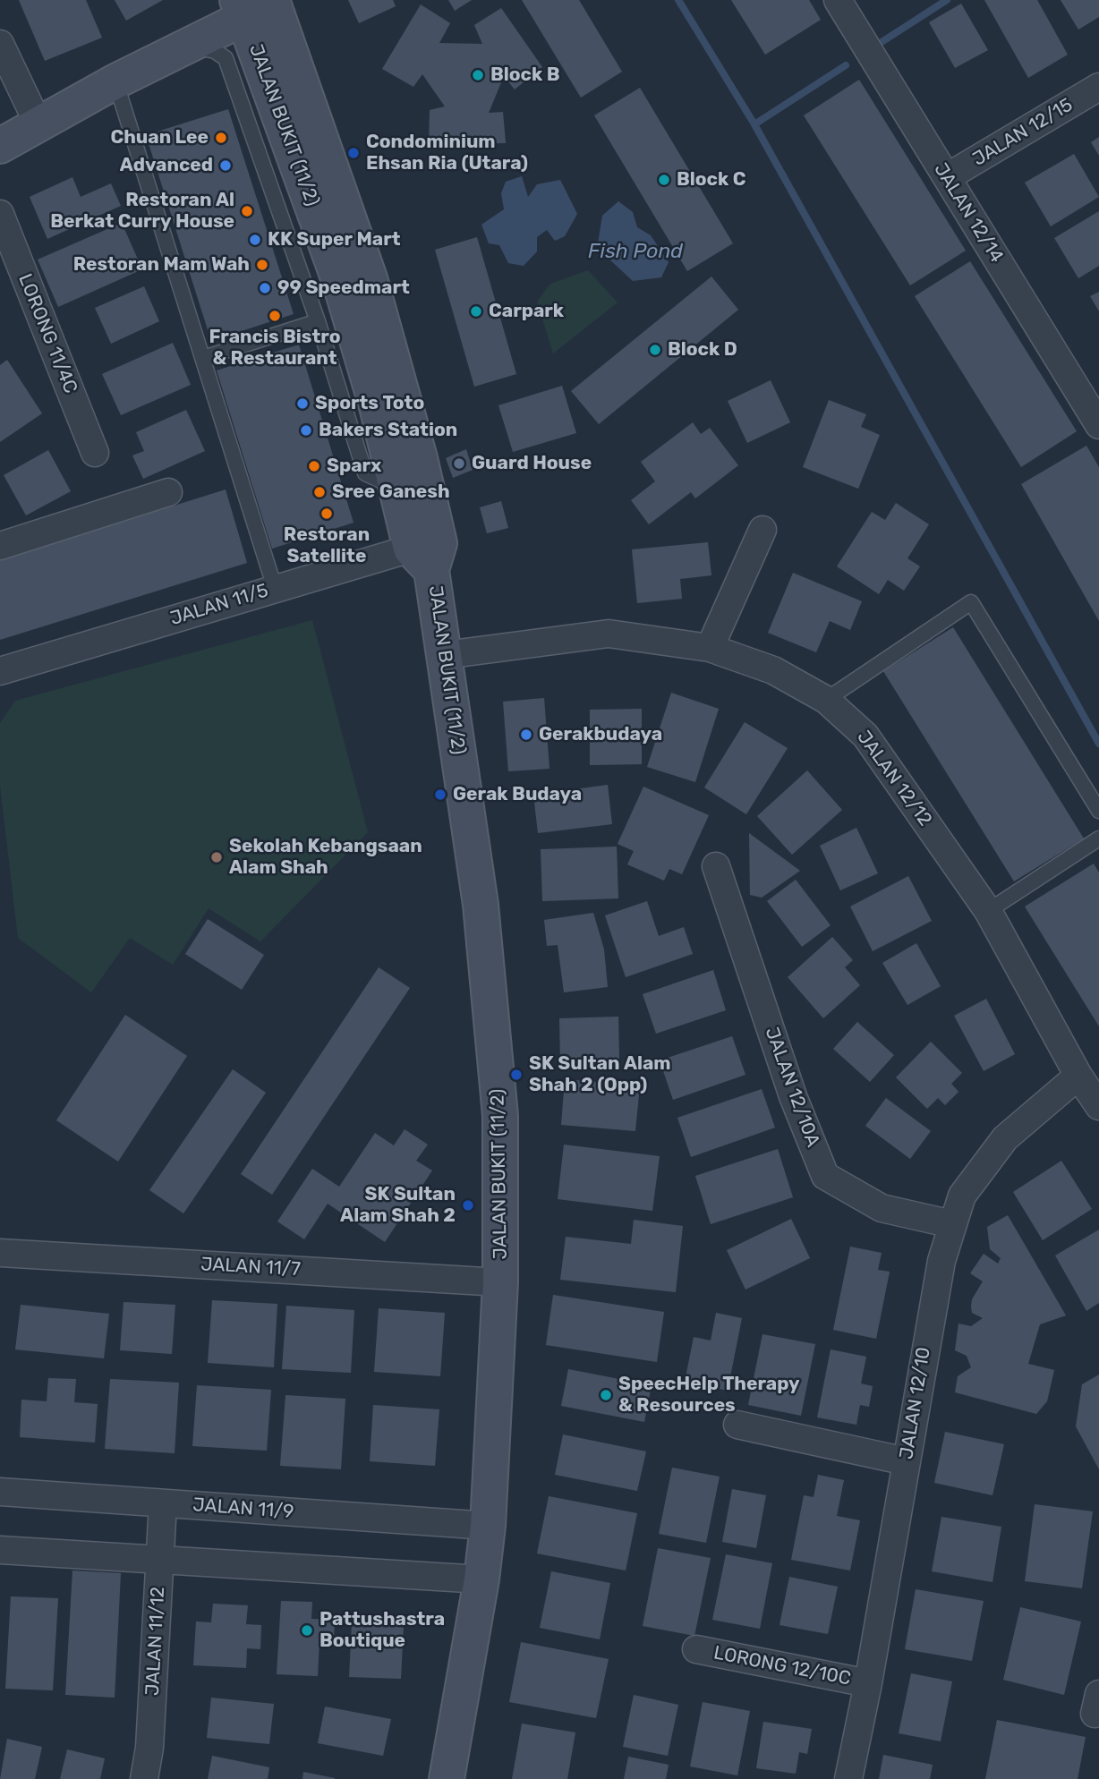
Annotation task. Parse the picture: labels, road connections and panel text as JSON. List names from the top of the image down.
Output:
{
  "streets": {
    "street": [
      "JALAN BUKIT (11/2)",
      "JALAN 12/15",
      "JALAN 12/14",
      "LORONG 11/4C",
      "JALAN 11/5",
      "JALAN 12/12",
      "JALAN 12/10A",
      "JALAN 11/7",
      "JALAN 12/10",
      "JALAN 11/9",
      "JALAN 11/12",
      "LORONG 12/10C"
    ]
  },
  "crossings": [
    ["JALAN BUKIT (11/2)", "JALAN 11/5"],
    ["JALAN BUKIT (11/2)", "JALAN 12/12"],
    ["JALAN BUKIT (11/2)", "JALAN 11/7"],
    ["JALAN BUKIT (11/2)", "JALAN 11/9"],
    ["JALAN 12/15", "JALAN 12/14"],
    ["JALAN 12/12", "JALAN 12/10"],
    ["JALAN 12/10A", "JALAN 12/10"],
    ["JALAN 12/10", "LORONG 12/10C"],
    ["JALAN 11/9", "JALAN 11/12"]
  ],
  "water": ["Fish Pond"],
  "places": [
    "Block B",
    "Chuan Lee",
    "Condominium Ehsan Ria (Utara)",
    "Advanced",
    "Block C",
    "Restoran Al Berkat Curry House",
    "KK Super Mart",
    "Restoran Mam Wah",
    "99 Speedmart",
    "Carpark",
    "Francis Bistro & Restaurant",
    "Block D",
    "Sports Toto",
    "Bakers Station",
    "Guard House",
    "Sparx",
    "Sree Ganesh",
    "Restoran Satellite",
    "Gerakbudaya",
    "Gerak Budaya",
    "Sekolah Kebangsaan Alam Shah",
    "SK Sultan Alam Shah 2 (Opp)",
    "SK Sultan Alam Shah 2",
    "SpeecHelp Therapy & Resources",
    "Pattushastra Boutique"
  ]
}
